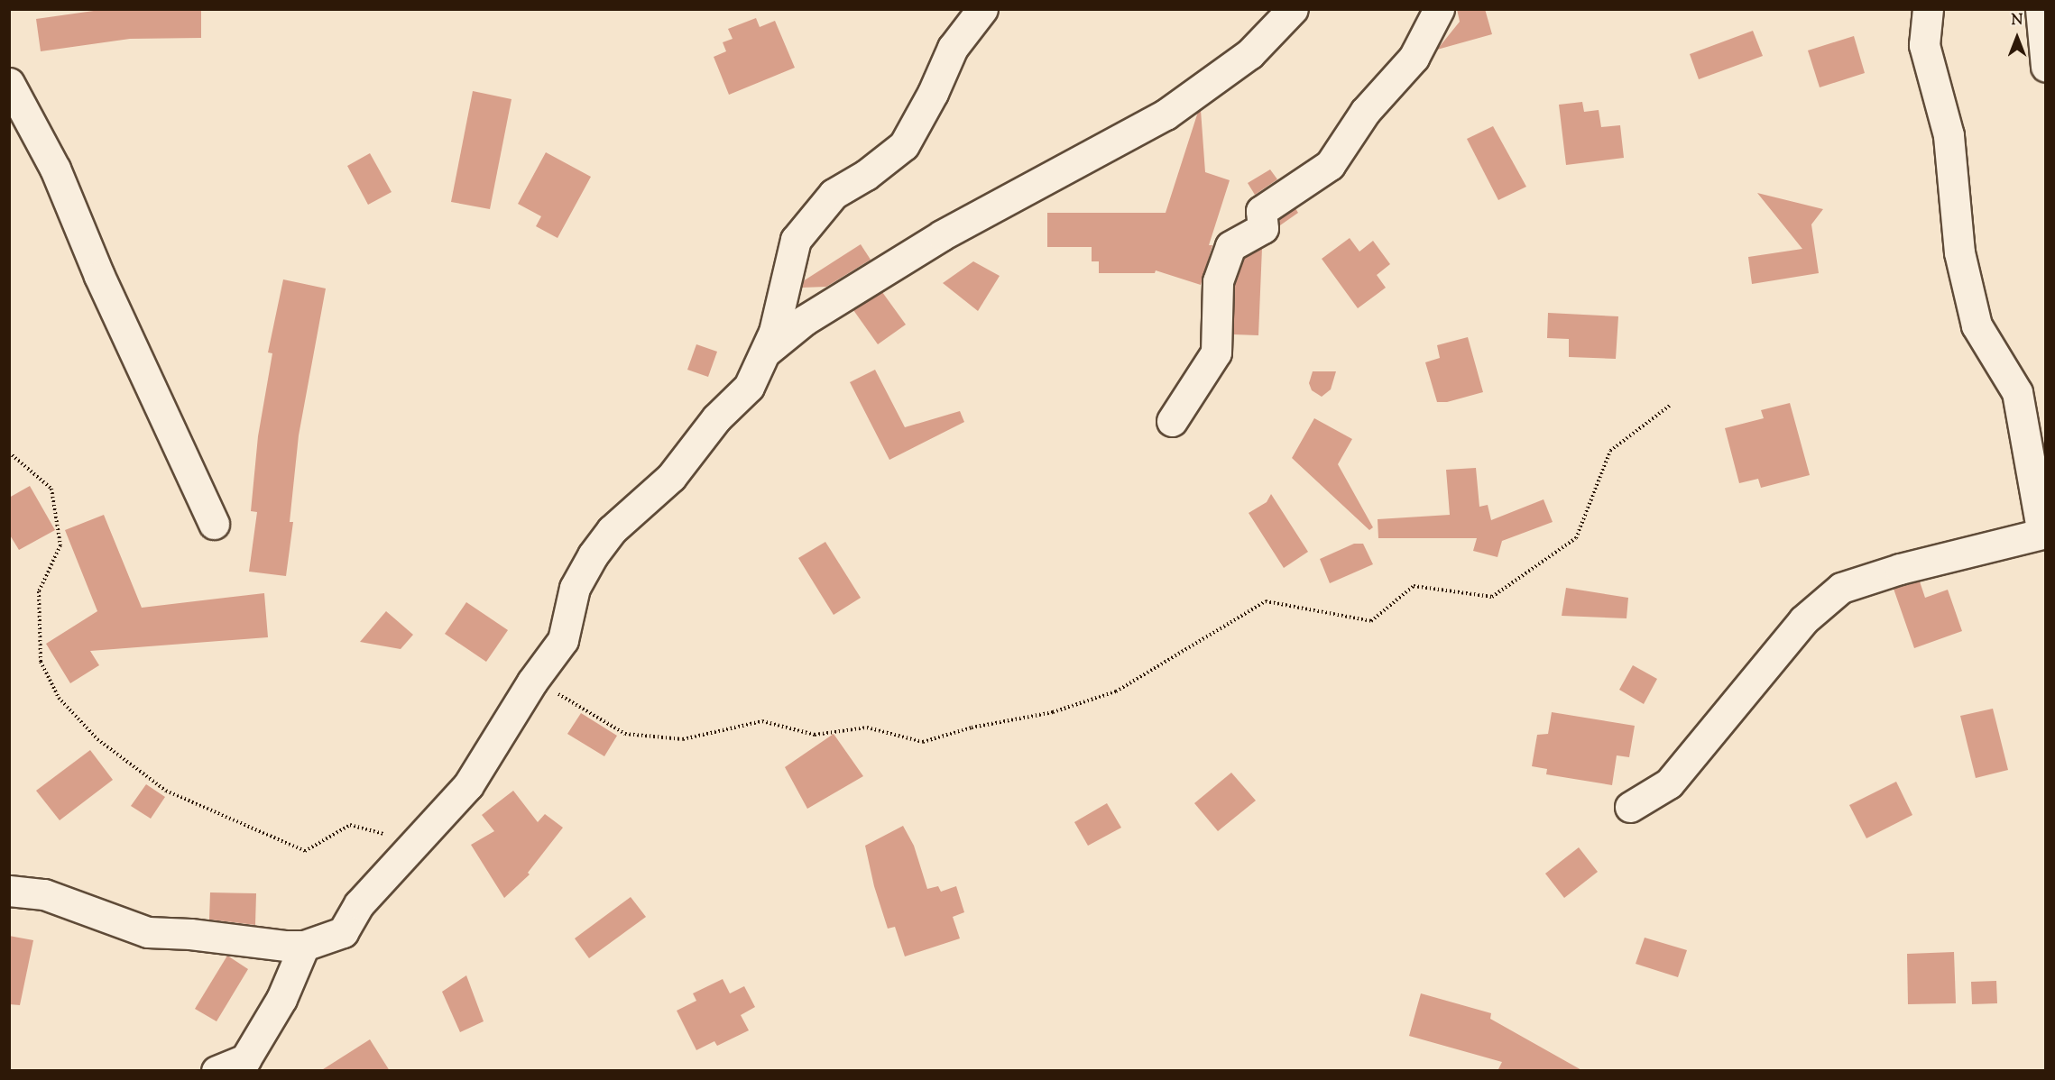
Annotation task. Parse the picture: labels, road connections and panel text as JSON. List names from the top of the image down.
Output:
{
  "north": "top"
}
